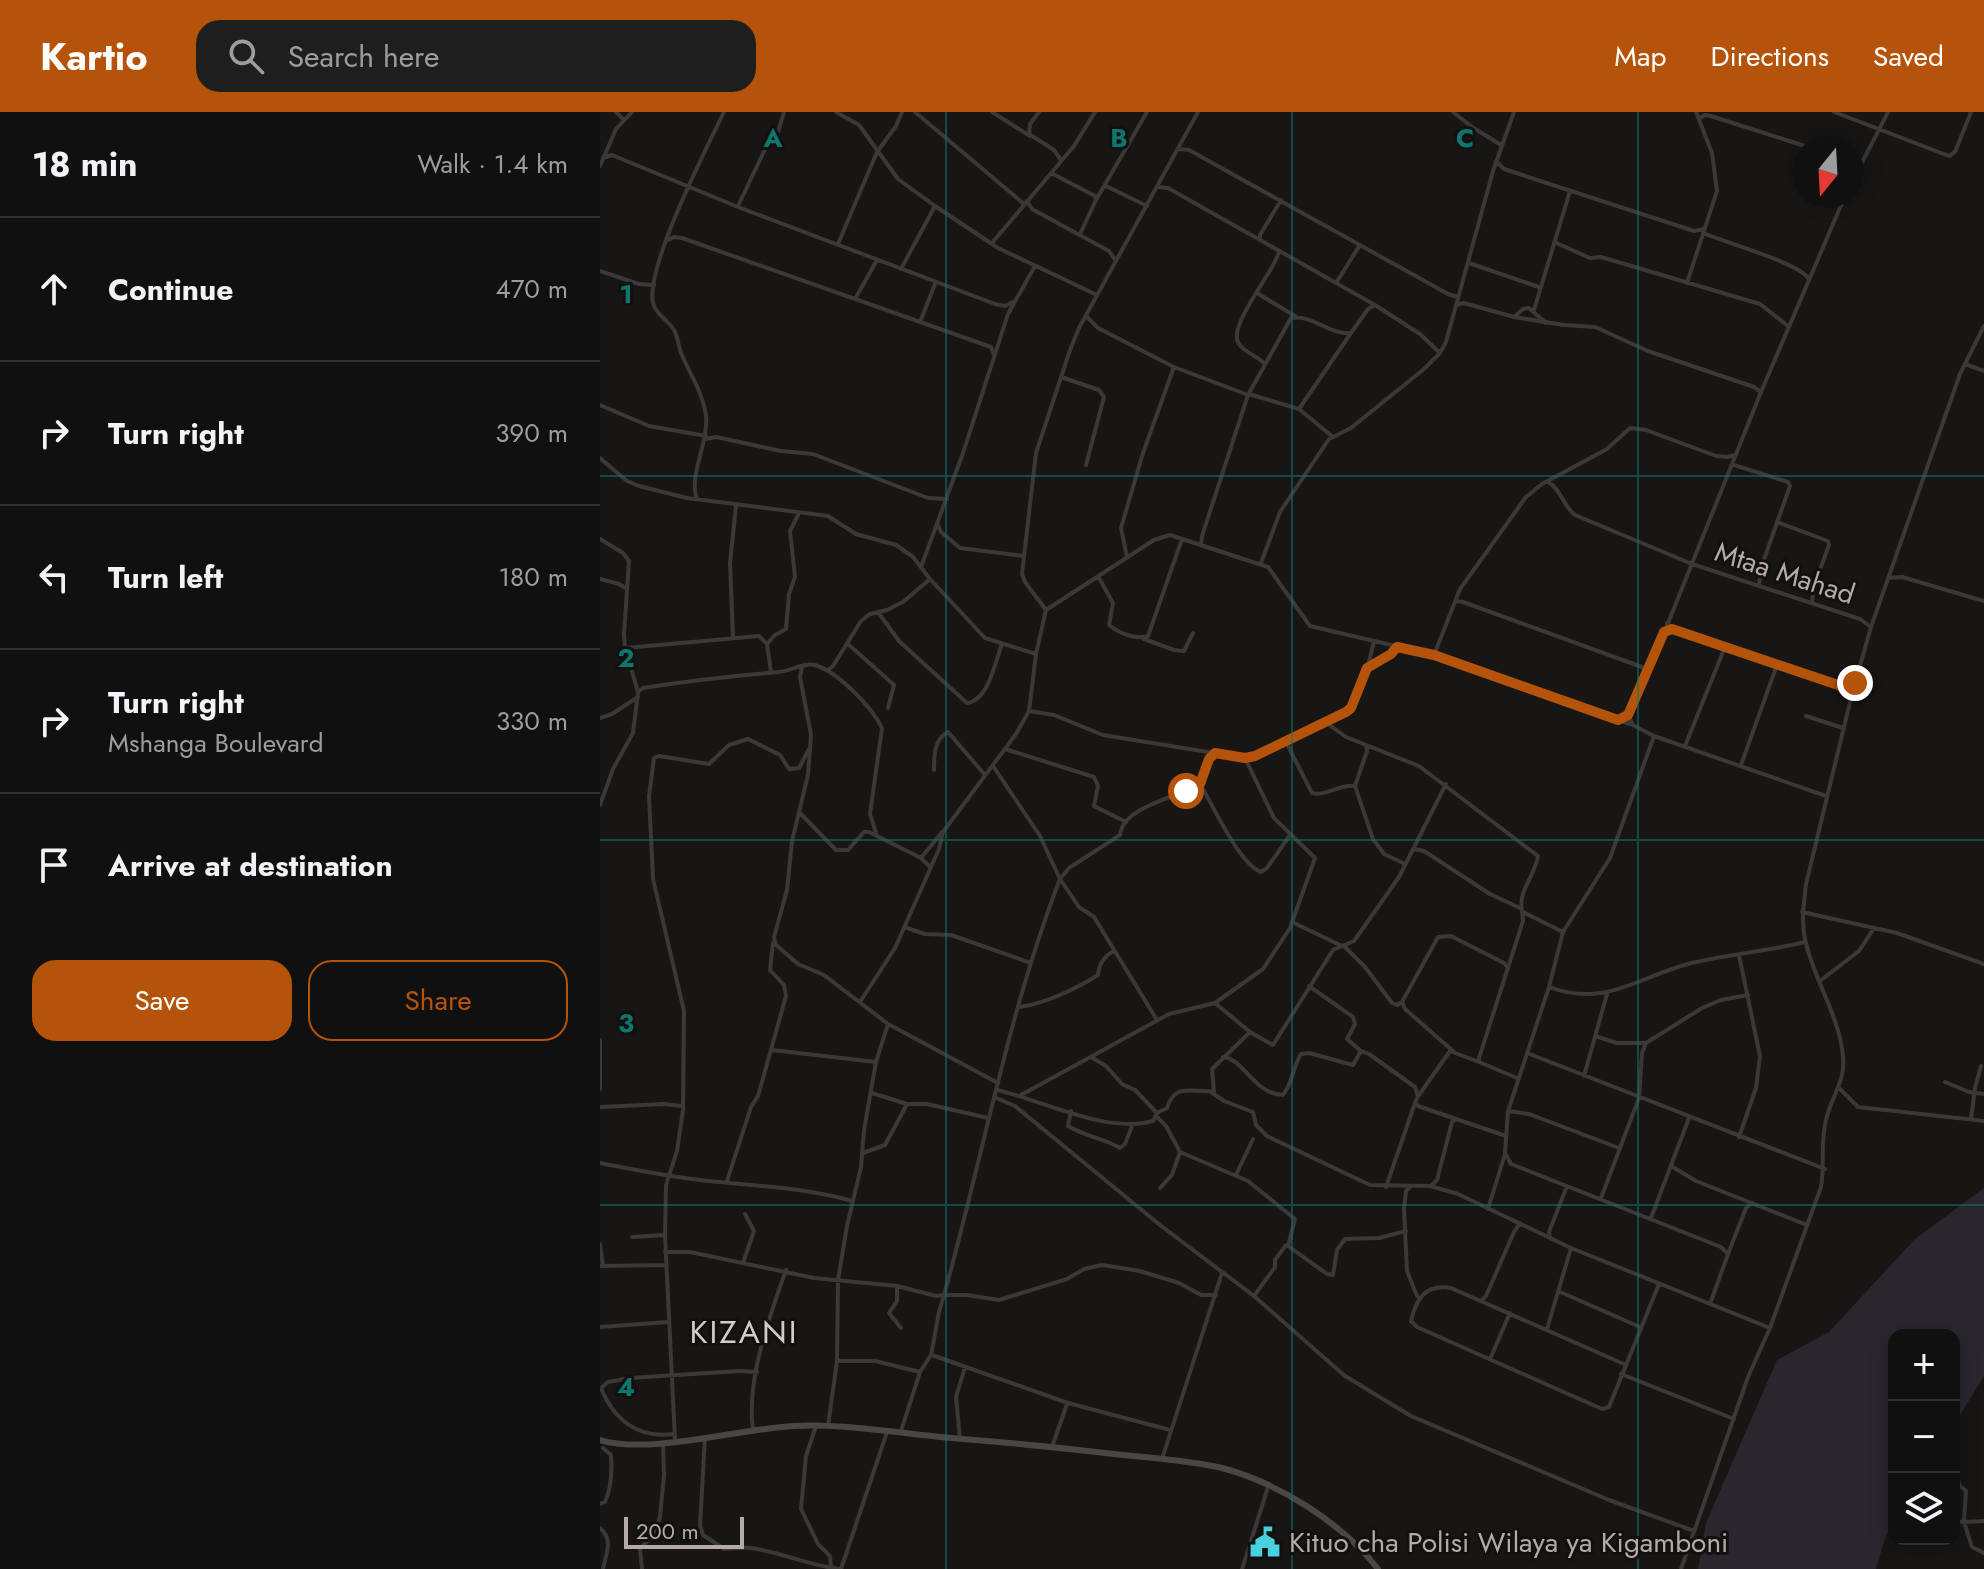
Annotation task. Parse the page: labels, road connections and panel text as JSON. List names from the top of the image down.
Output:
{
  "streets": {
    "street": ["Mtaa Mahad"]
  },
  "districts": ["KIZANI"],
  "places": {
    "public building": ["Kituo cha Polisi Wilaya ya Kigamboni"]
  },
  "scale_bar": "200 m",
  "north": "bottom",
  "page": {
    "header": "Kartio",
    "search": "Search here",
    "nav": ["Map", "Directions", "Saved"],
    "heading": ["18 min", "Walk · 1.4 km"],
    "list": [
      ["Continue", "470 m"],
      ["Turn right", "390 m"],
      ["Turn left", "180 m"],
      ["Turn right", "Mshanga Boulevard", "330 m"],
      "Arrive at destination"
    ],
    "buttons": ["Save", "Share"],
    "map_buttons": ["+", "−"],
    "scale": "200 m"
  },
  "grid": {
    "columns": ["A", "B", "C"],
    "rows": [
      "1",
      "2",
      "3",
      "4"
    ]
  }
}
